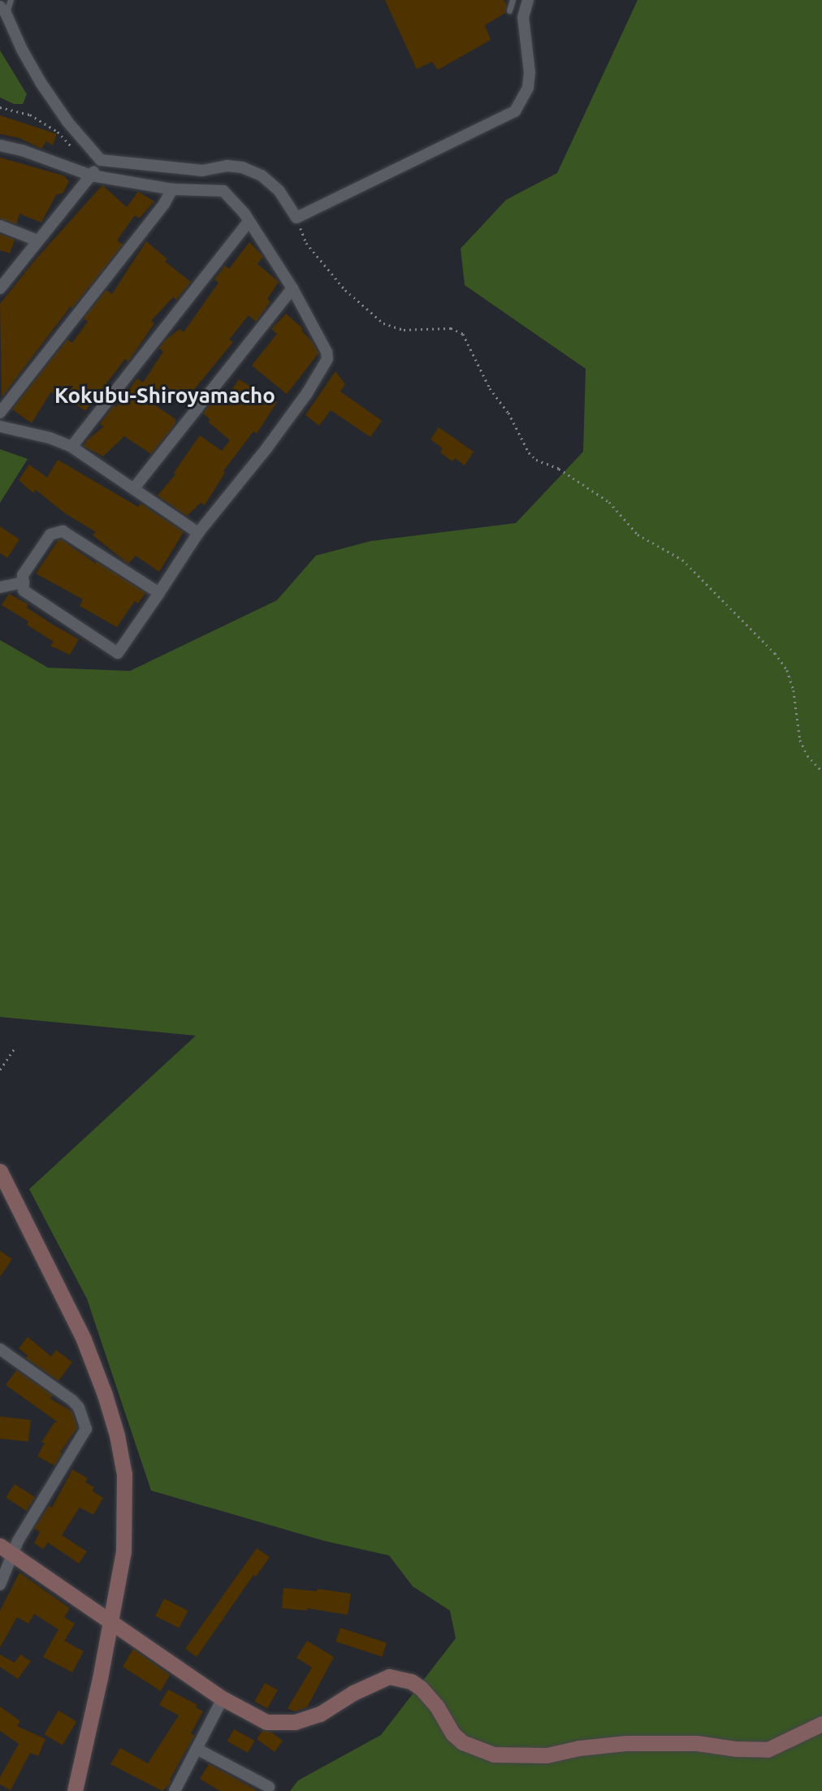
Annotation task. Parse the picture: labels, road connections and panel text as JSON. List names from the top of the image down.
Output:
{
  "districts": ["Kokubu-Shiroyamacho"]
}
